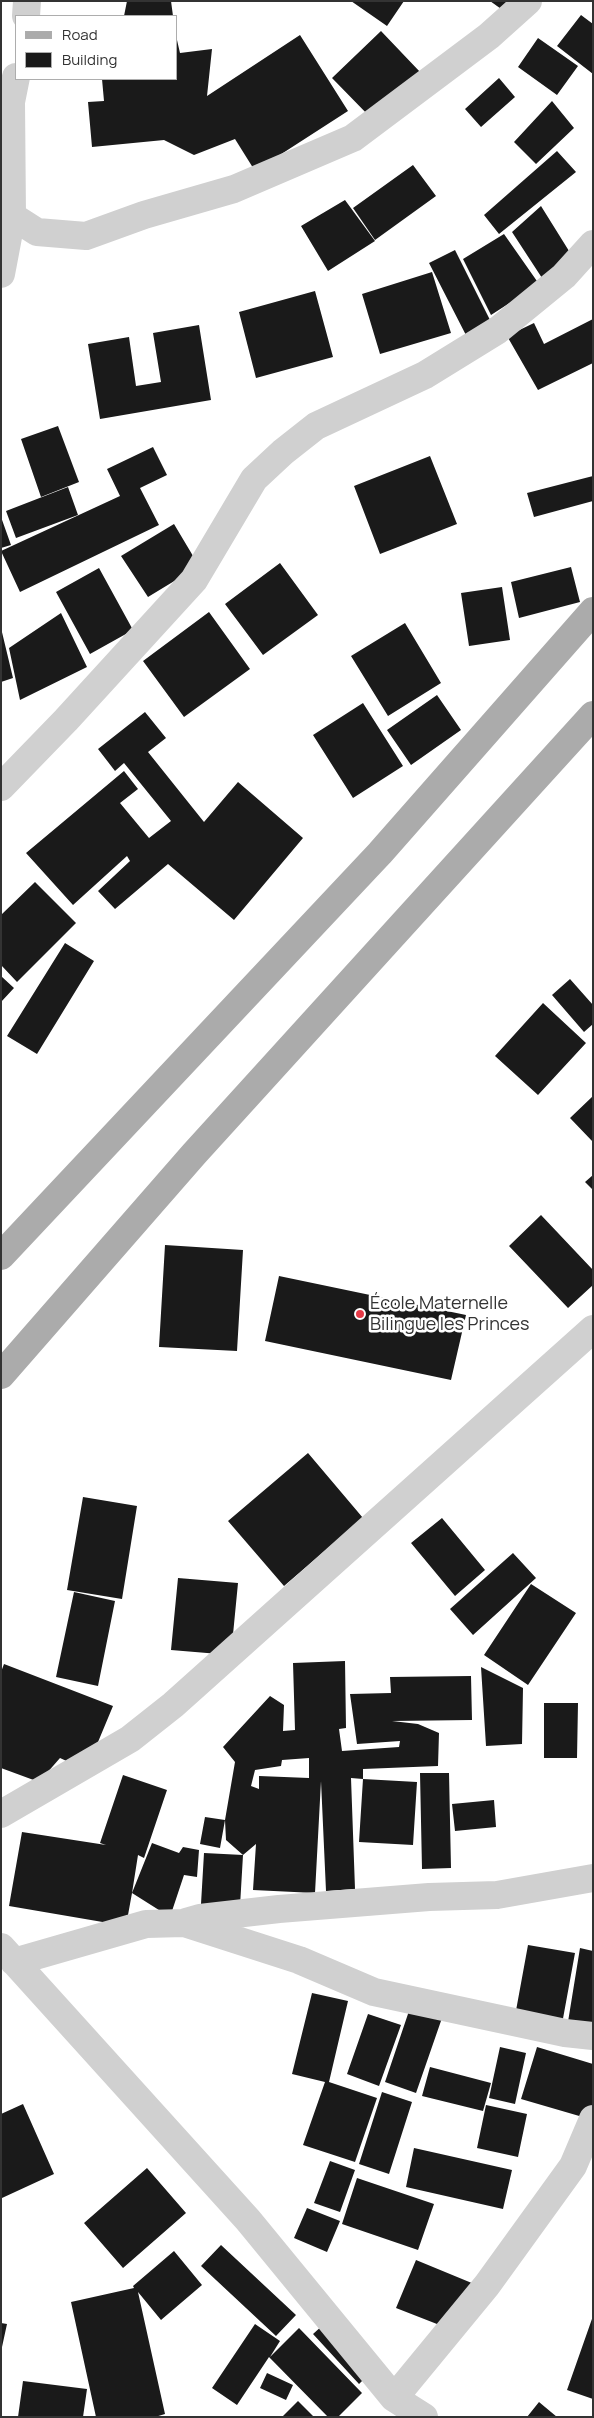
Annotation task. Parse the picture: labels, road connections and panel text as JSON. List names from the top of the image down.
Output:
{
  "places": ["École Maternelle Bilingue les Princes"],
  "legend": ["Road", "Building"]
}
